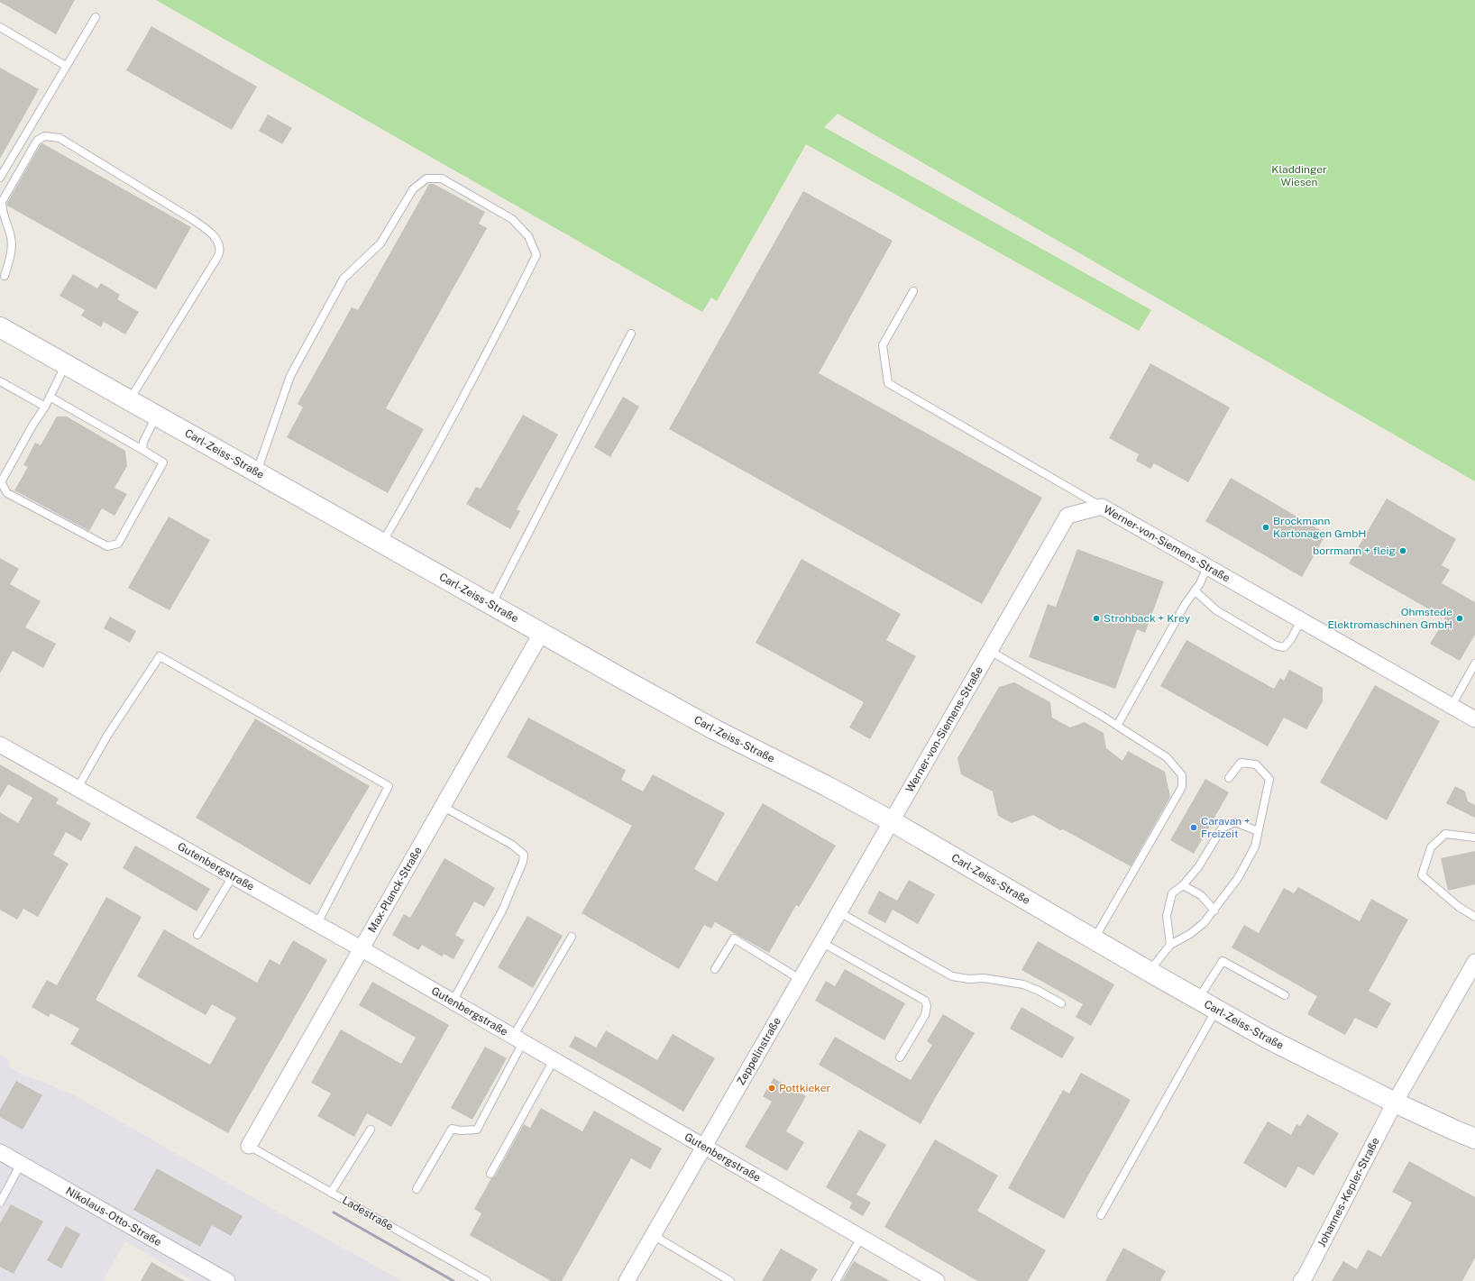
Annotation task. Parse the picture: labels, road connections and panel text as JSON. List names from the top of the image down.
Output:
{
  "streets": {
    "main road": ["Carl-Zeiss-Straße"],
    "street": [
      "Werner-von-Siemens-Straße",
      "Gutenbergstraße",
      "Max-Planck-Straße",
      "Zeppelinstraße",
      "Johannes-Kepler-Straße",
      "Nikolaus-Otto-Straße"
    ],
    "lane": ["Ladestraße"]
  },
  "crossings": [
    ["Carl-Zeiss-Straße", "Werner-von-Siemens-Straße"],
    ["Carl-Zeiss-Straße", "Max-Planck-Straße"],
    ["Carl-Zeiss-Straße", "Zeppelinstraße"],
    ["Carl-Zeiss-Straße", "Johannes-Kepler-Straße"],
    ["Werner-von-Siemens-Straße", "Zeppelinstraße"],
    ["Gutenbergstraße", "Max-Planck-Straße"],
    ["Gutenbergstraße", "Zeppelinstraße"],
    ["Max-Planck-Straße", "Ladestraße"]
  ],
  "parks": ["Kladdinger Wiesen"],
  "places": [
    "Brockmann Kartonagen GmbH",
    "borrmann + fleig",
    "Strohback + Krey",
    "Ohmstede Elektromaschinen GmbH",
    "Caravan + Freizeit",
    "Pottkieker"
  ]
}
